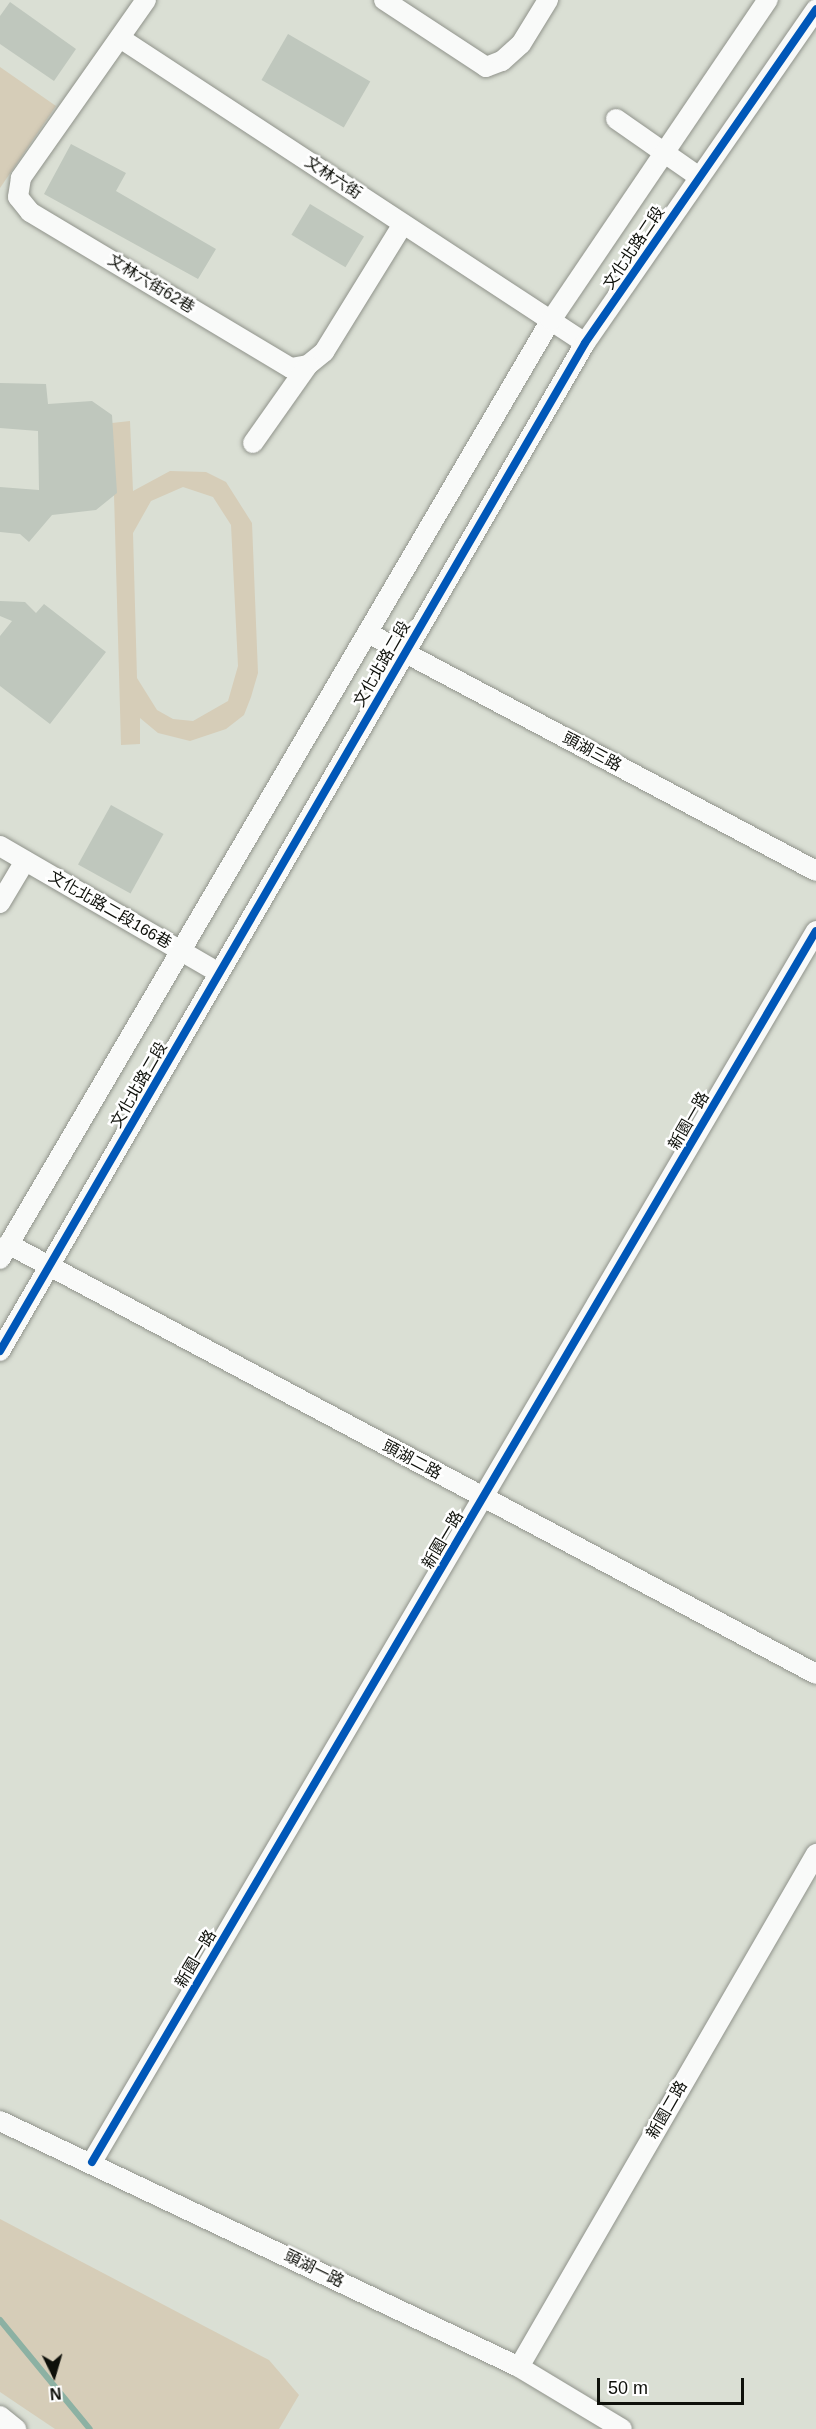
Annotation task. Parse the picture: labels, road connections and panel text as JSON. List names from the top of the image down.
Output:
{
  "streets": {
    "street": [
      "文林六街",
      "文化北路二段",
      "文林六街62巷",
      "頭湖三路",
      "文化北路二段166巷",
      "新園一路",
      "頭湖二路",
      "新園二路",
      "頭湖一路"
    ]
  },
  "crossings": [
    ["文林六街", "文化北路二段"],
    ["文林六街", "文林六街62巷"],
    ["文化北路二段", "頭湖三路"],
    ["文化北路二段", "文化北路二段166巷"],
    ["文化北路二段", "頭湖二路"],
    ["新園一路", "頭湖二路"],
    ["新園一路", "頭湖一路"],
    ["新園二路", "頭湖一路"]
  ],
  "scale_bar": "50 m",
  "north": "bottom"
}
